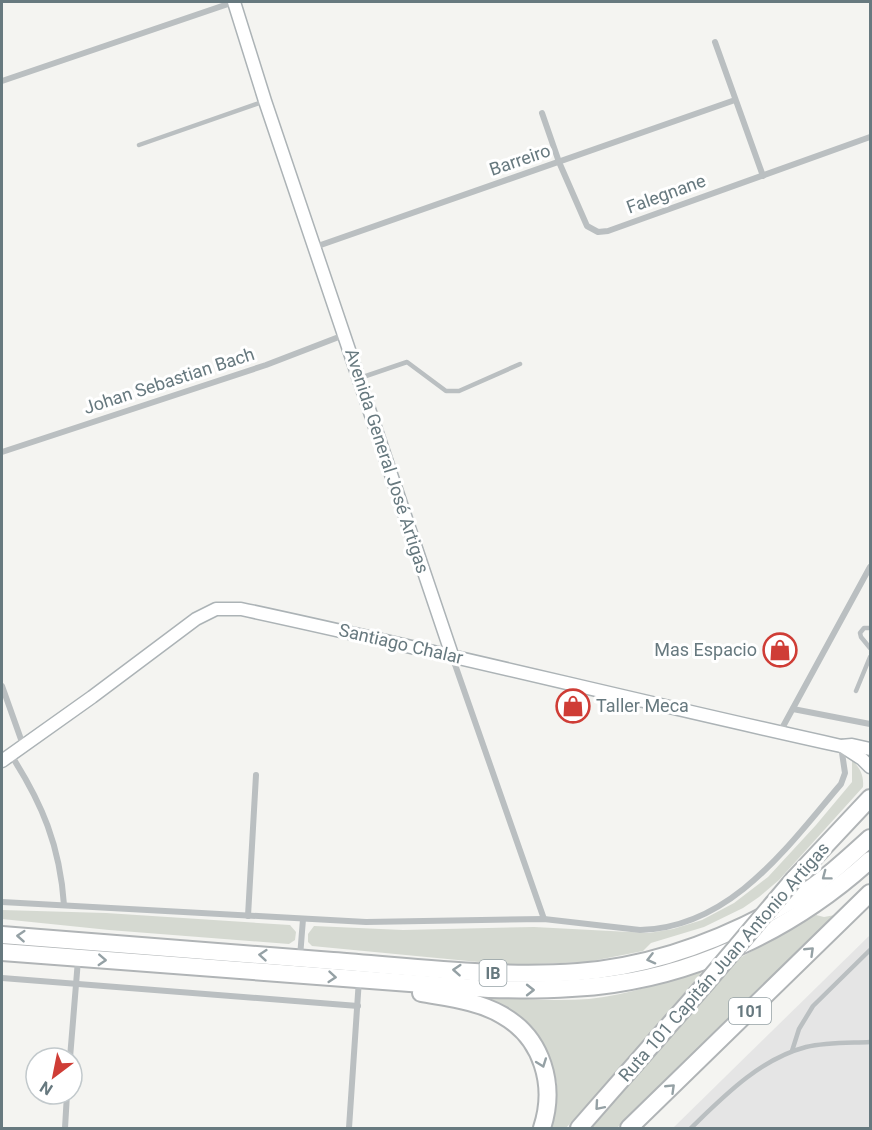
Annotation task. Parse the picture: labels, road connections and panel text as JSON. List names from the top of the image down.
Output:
{
  "streets": {
    "highway": ["Ruta 101 Capitán Juan Antonio Artigas", "IB", "101"],
    "street": [
      "Barreiro",
      "Falegnane",
      "Johan Sebastian Bach",
      "Avenida General José Artigas",
      "Santiago Chalar"
    ]
  },
  "crossings": [
    ["Barreiro", "Falegnane"],
    ["Barreiro", "Avenida General José Artigas"],
    ["Johan Sebastian Bach", "Avenida General José Artigas"],
    ["Avenida General José Artigas", "Santiago Chalar"]
  ],
  "places": {
    "shop": ["Mas Espacio", "Taller Meca"]
  },
  "north": "bottom left"
}
